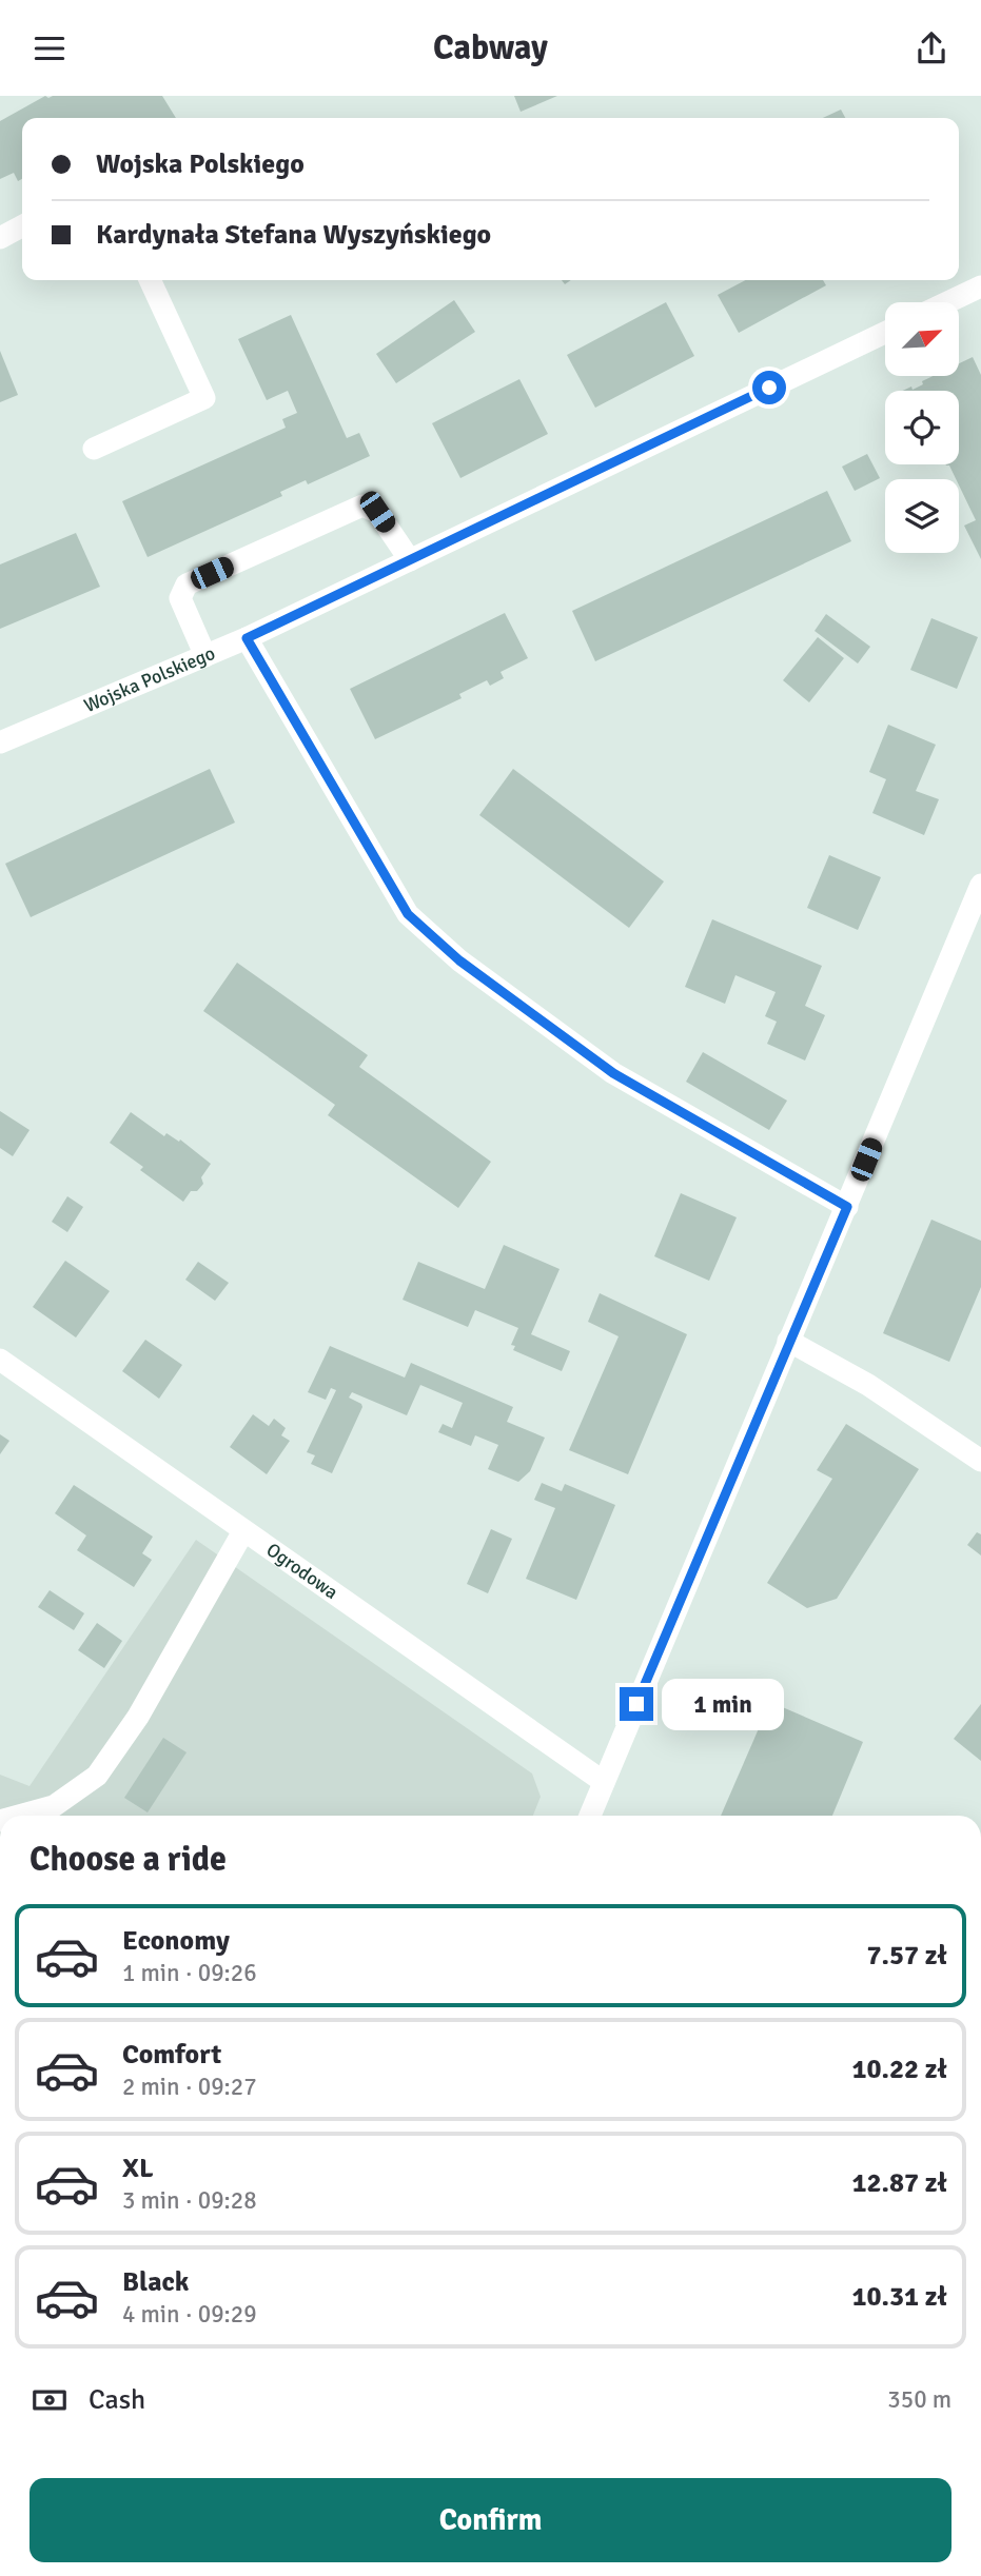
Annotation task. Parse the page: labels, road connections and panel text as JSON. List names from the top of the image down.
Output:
{
  "streets": {
    "street": ["Wojska Polskiego", "Ogrodowa"]
  },
  "north": "top right",
  "page": {
    "header": "Cabway",
    "banner": ["Wojska Polskiego", "Kardynała Stefana Wyszyńskiego"],
    "bubble": "1 min",
    "heading": "Choose a ride",
    "list": [
      {
        "name": "Economy",
        "note": "1 min · 09:26",
        "value": "7.57 zł"
      },
      {
        "name": "Comfort",
        "note": "2 min · 09:27",
        "value": "10.22 zł"
      },
      {
        "name": "XL",
        "note": "3 min · 09:28",
        "value": "12.87 zł"
      },
      {
        "name": "Black",
        "note": "4 min · 09:29",
        "value": "10.31 zł"
      }
    ],
    "pay": ["Cash", "350 m"],
    "buttons": "Confirm"
  }
}
